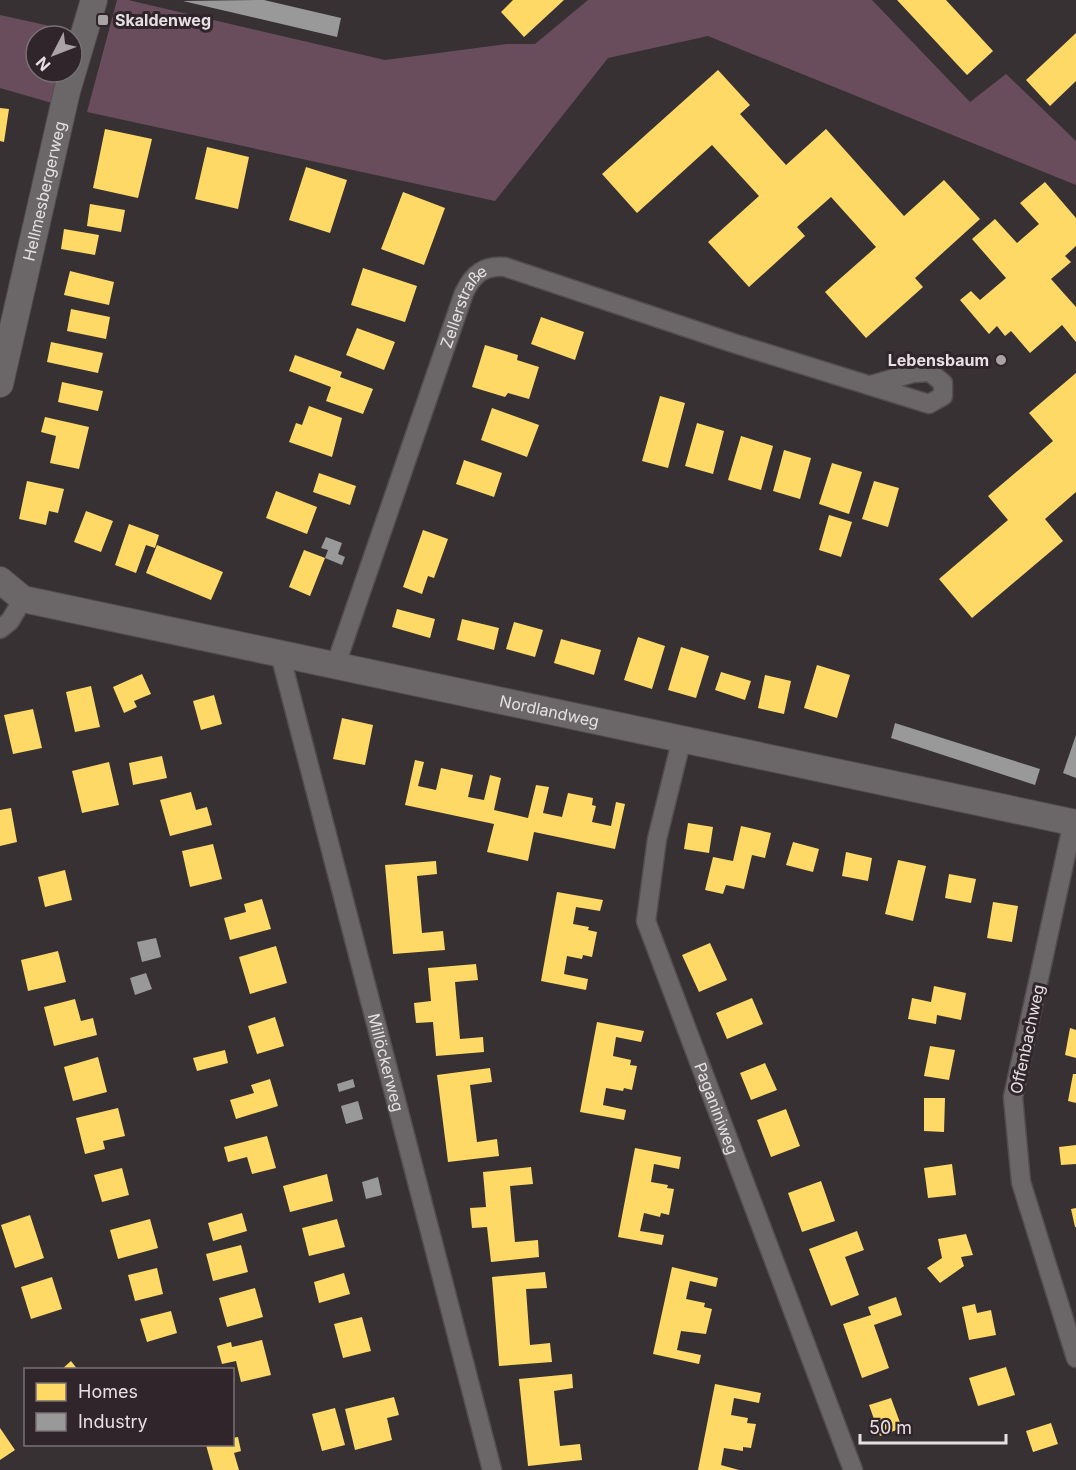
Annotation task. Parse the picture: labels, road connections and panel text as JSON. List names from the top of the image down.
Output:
{
  "streets": {
    "street": [
      "Hellmesbergerweg",
      "Zellerstraße",
      "Nordlandweg",
      "Offenbachweg",
      "Millöckerweg",
      "Paganiniweg"
    ]
  },
  "crossings": [
    ["Zellerstraße", "Nordlandweg"],
    ["Nordlandweg", "Offenbachweg"],
    ["Nordlandweg", "Millöckerweg"],
    ["Nordlandweg", "Paganiniweg"]
  ],
  "places": {
    "transit": ["Skaldenweg"],
    "other": ["Lebensbaum"]
  },
  "legend": ["Homes", "Industry"],
  "scale_bar": "50 m",
  "north": "bottom left"
}
